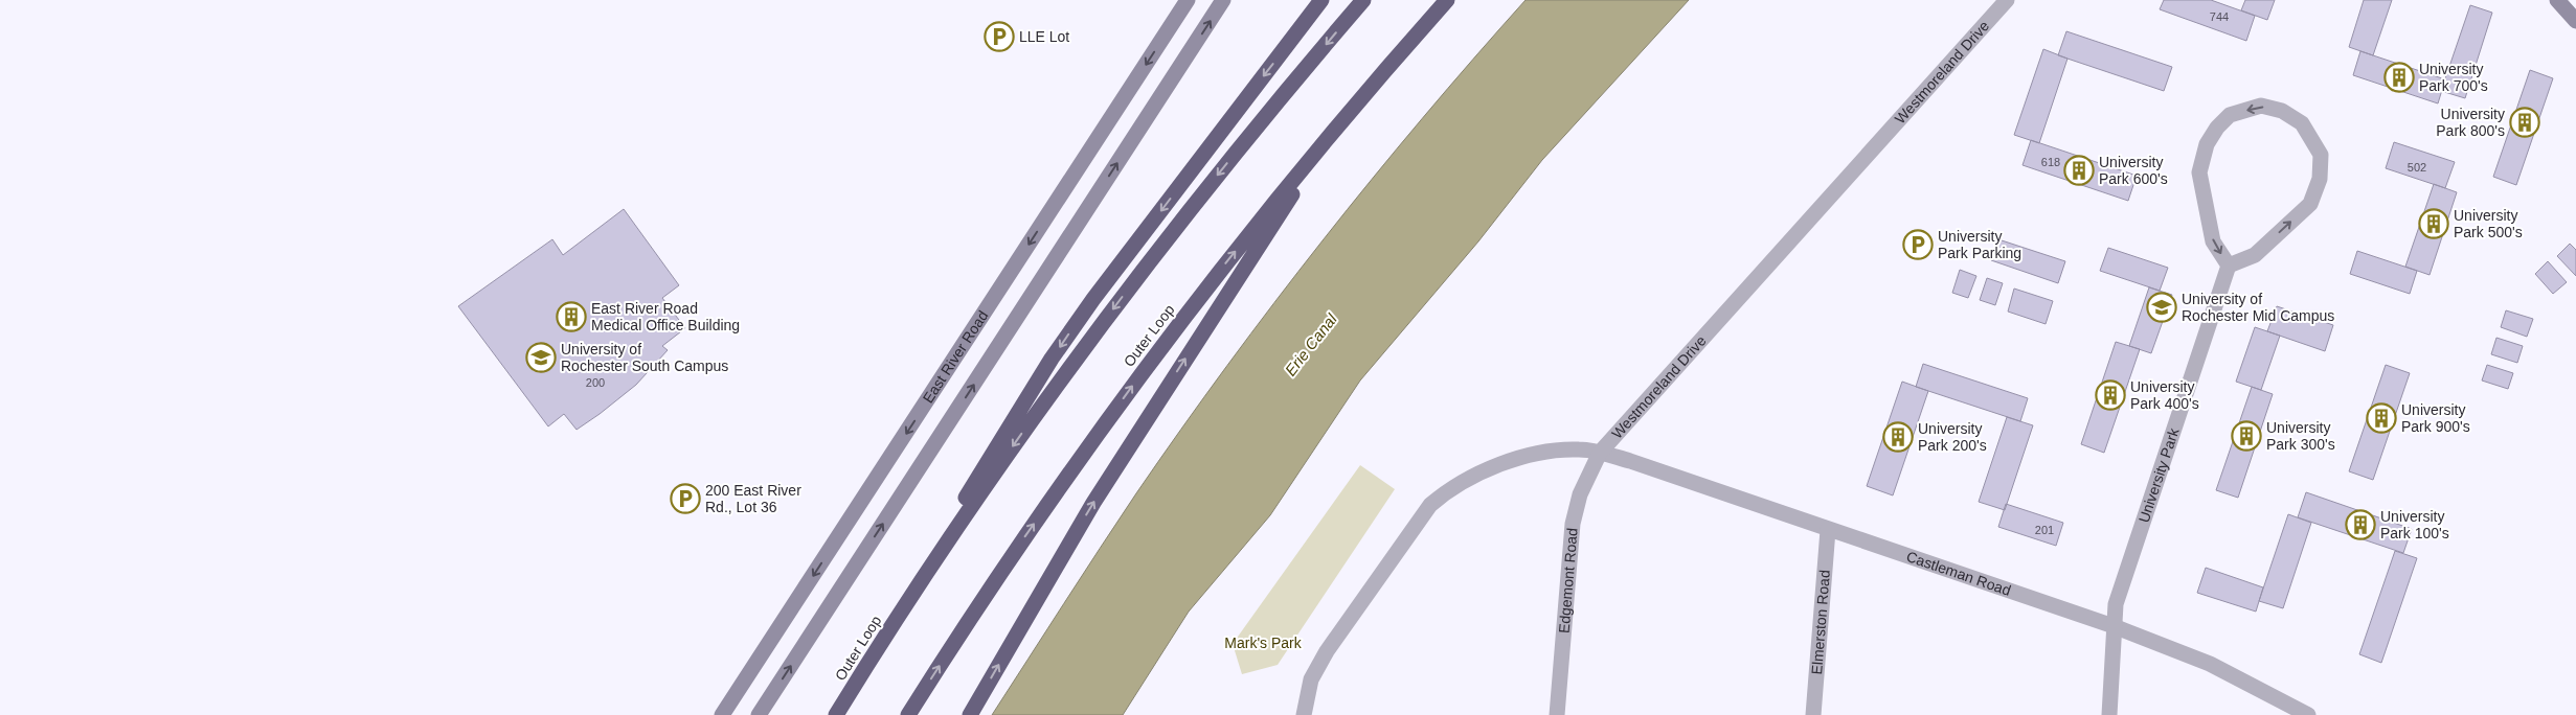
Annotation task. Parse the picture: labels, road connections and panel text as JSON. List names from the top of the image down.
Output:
{
  "streets": {
    "highway": ["Outer Loop"],
    "street": [
      "Westmoreland Drive",
      "East River Road",
      "University Park",
      "Castleman Road",
      "Edgemont Road",
      "Elmerston Road"
    ]
  },
  "crossings": [
    ["Westmoreland Drive", "Castleman Road"],
    ["Westmoreland Drive", "Edgemont Road"],
    ["University Park", "Castleman Road"],
    ["Castleman Road", "Edgemont Road"],
    ["Castleman Road", "Elmerston Road"]
  ],
  "water": ["Erie Canal"],
  "parks": ["Mark's Park"],
  "places": {
    "parking": ["LLE Lot", "University Park Parking", "200 East River Rd., Lot 36"],
    "building": [
      "University Park 700's",
      "University Park 800's",
      "University Park 600's",
      "University Park 500's",
      "East River Road Medical Office Building",
      "University Park 400's",
      "University Park 900's",
      "University Park 300's",
      "University Park 200's",
      "University Park 100's"
    ],
    "school or university": ["University of Rochester Mid Campus", "University of Rochester South Campus"]
  },
  "house_numbers": [
    "744",
    "618",
    "502",
    "200",
    "201"
  ]
}
